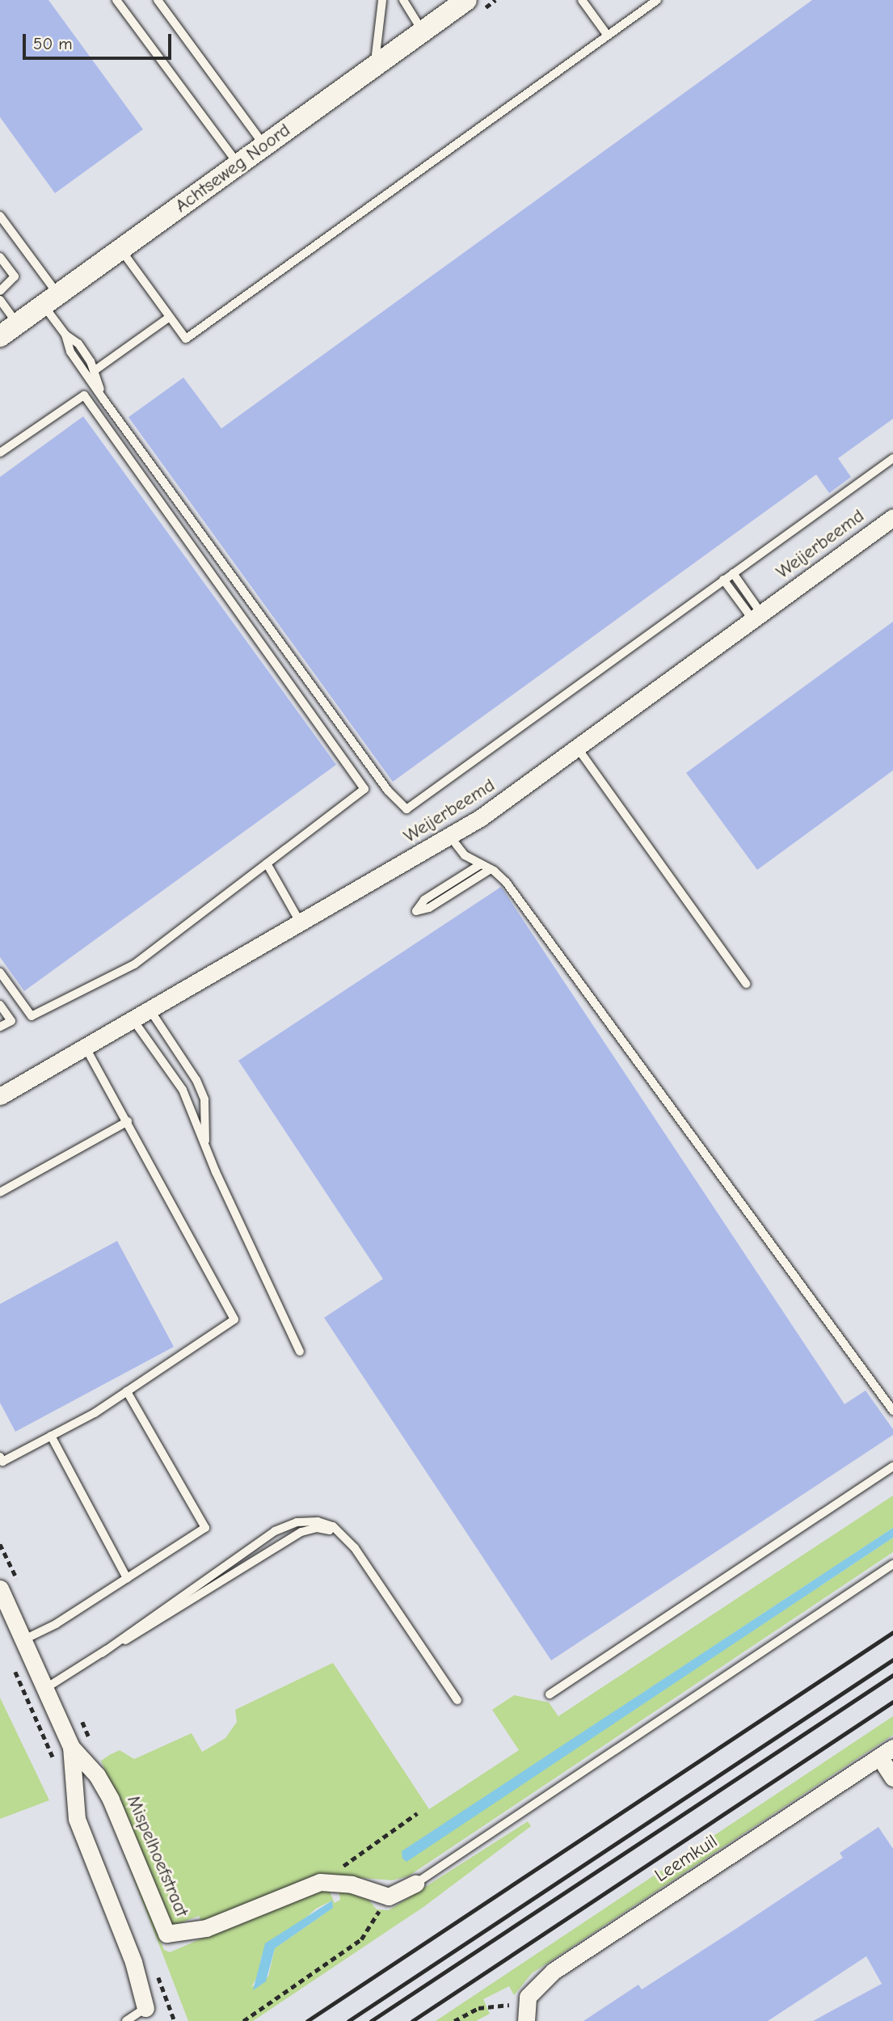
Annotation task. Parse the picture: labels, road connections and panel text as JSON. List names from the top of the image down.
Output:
{
  "streets": {
    "street": [
      "Achtseweg Noord",
      "Weijerbeemd",
      "Mispelhoefstraat",
      "Leemkuil"
    ]
  },
  "scale_bar": "50 m"
}
